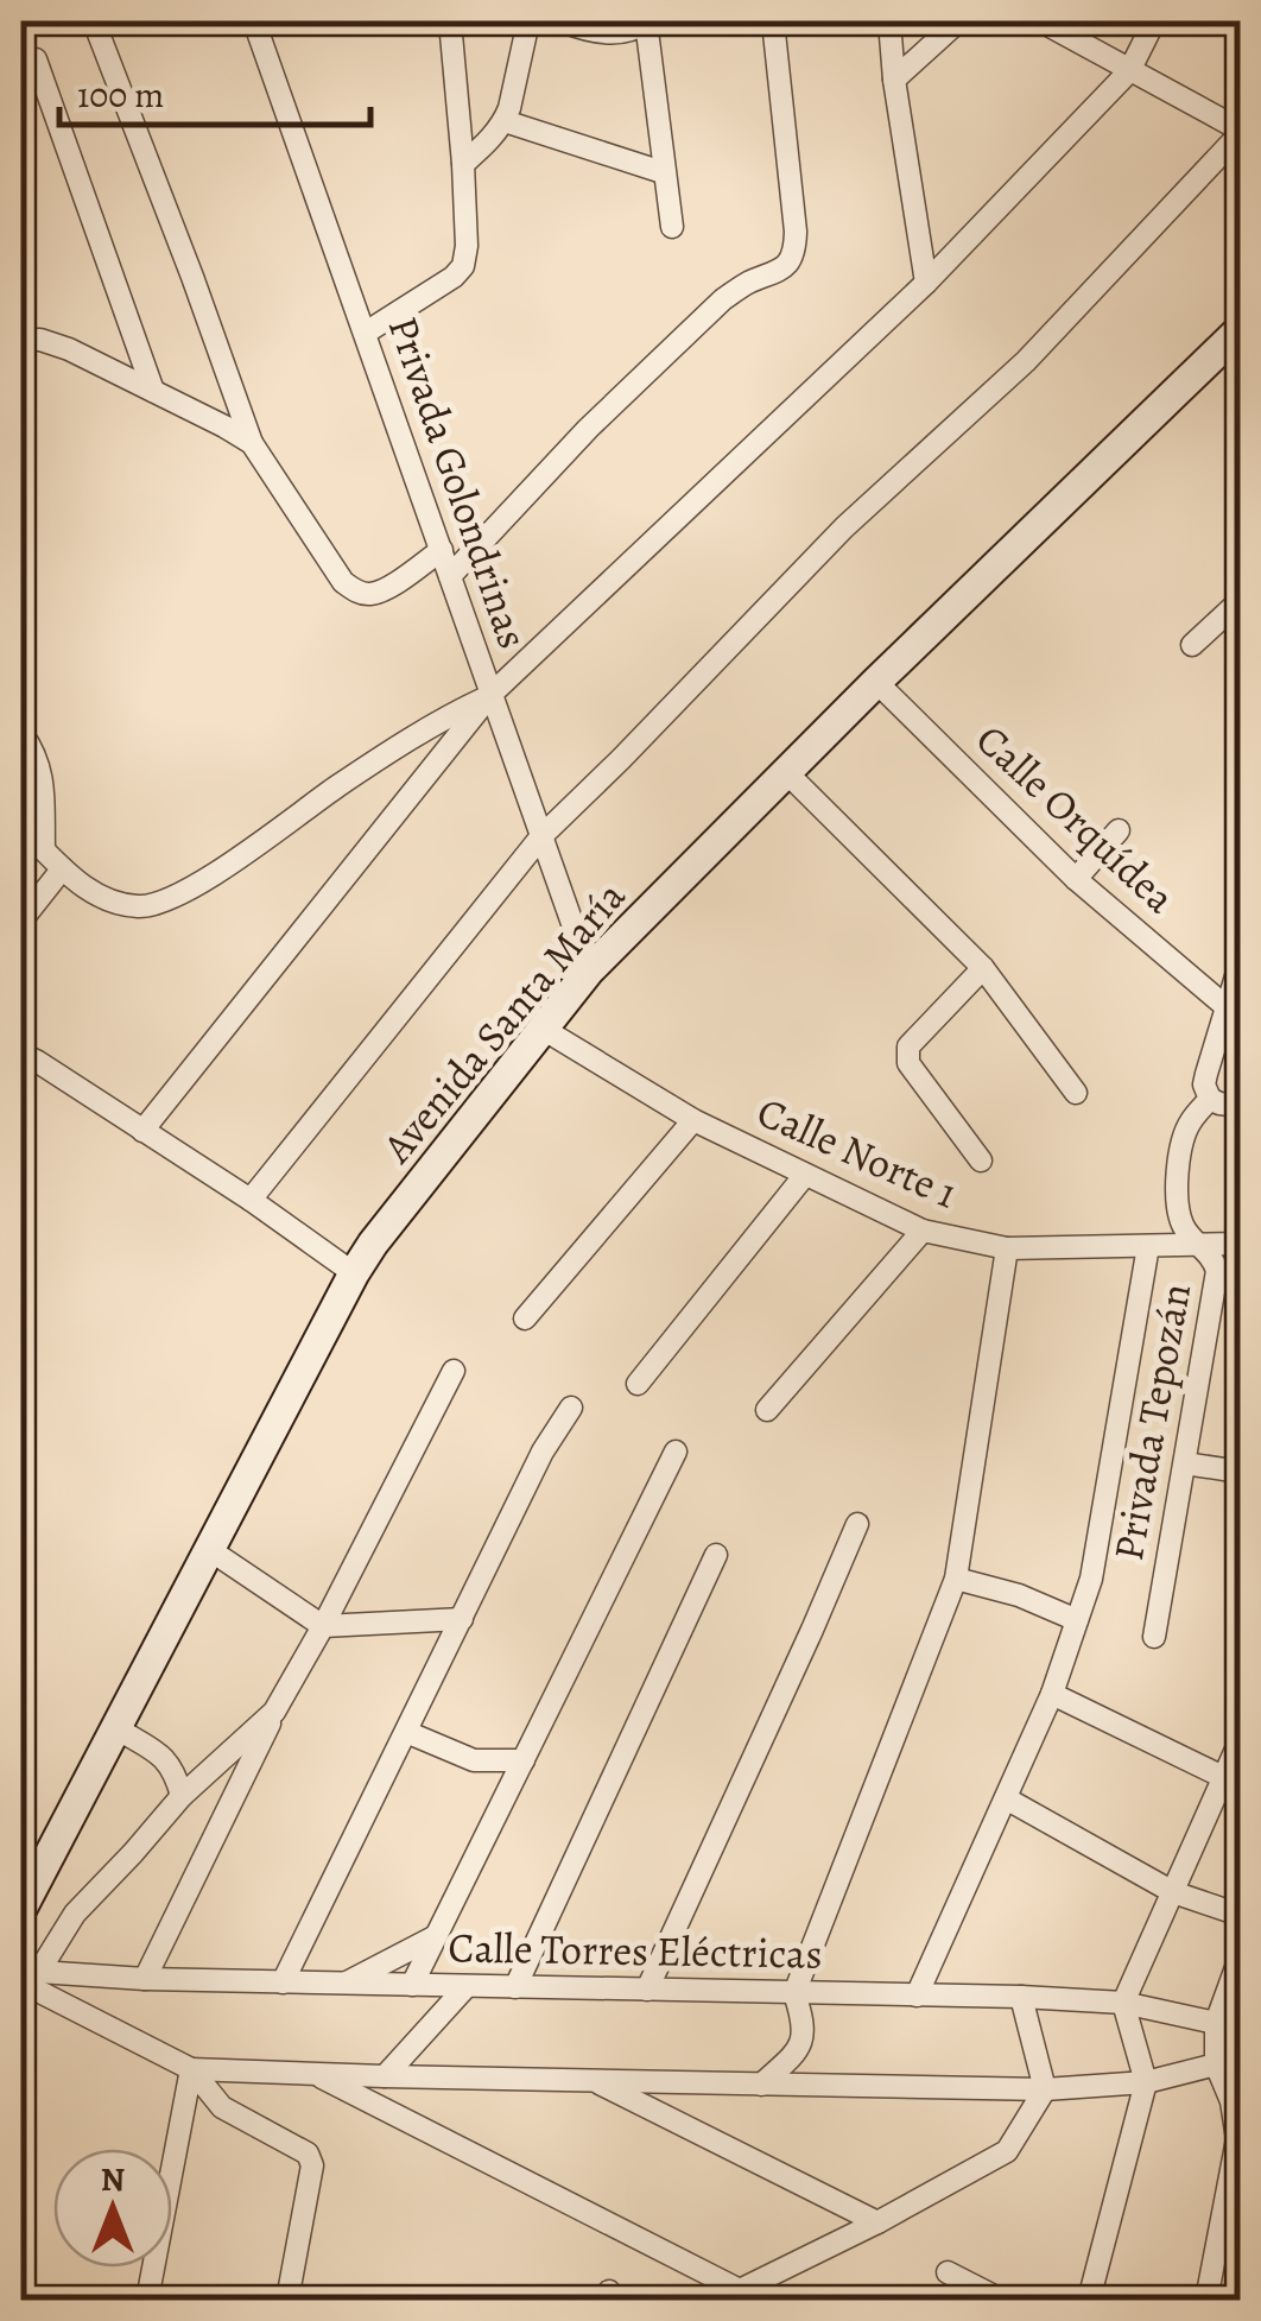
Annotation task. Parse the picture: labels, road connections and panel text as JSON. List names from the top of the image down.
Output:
{
  "streets": {
    "main road": ["Avenida Santa María"],
    "street": [
      "Privada Golondrinas",
      "Calle Orquídea",
      "Calle Norte 1",
      "Privada Tepozán",
      "Calle Torres Eléctricas"
    ]
  },
  "crossings": [
    ["Privada Golondrinas", "Avenida Santa María"],
    ["Calle Orquídea", "Avenida Santa María"],
    ["Calle Orquídea", "Privada Tepozán"],
    ["Avenida Santa María", "Calle Norte 1"],
    ["Calle Norte 1", "Privada Tepozán"]
  ],
  "scale_bar": "100 m",
  "north": "top"
}
